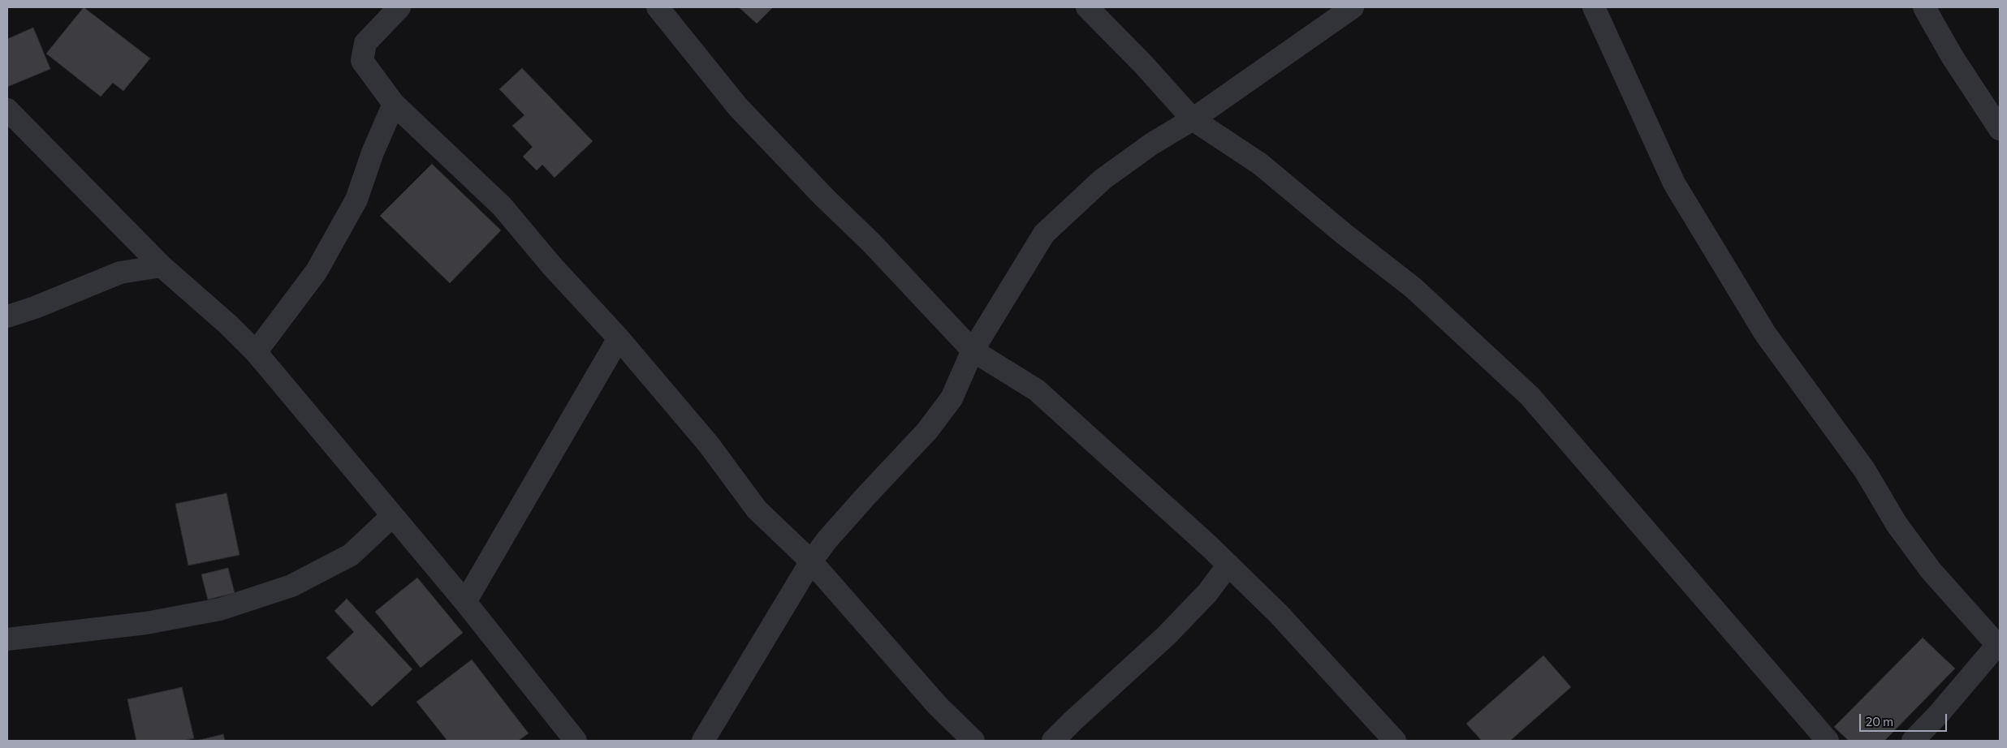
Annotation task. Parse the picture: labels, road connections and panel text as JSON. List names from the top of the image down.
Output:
{
  "scale_bar": "20 m"
}
